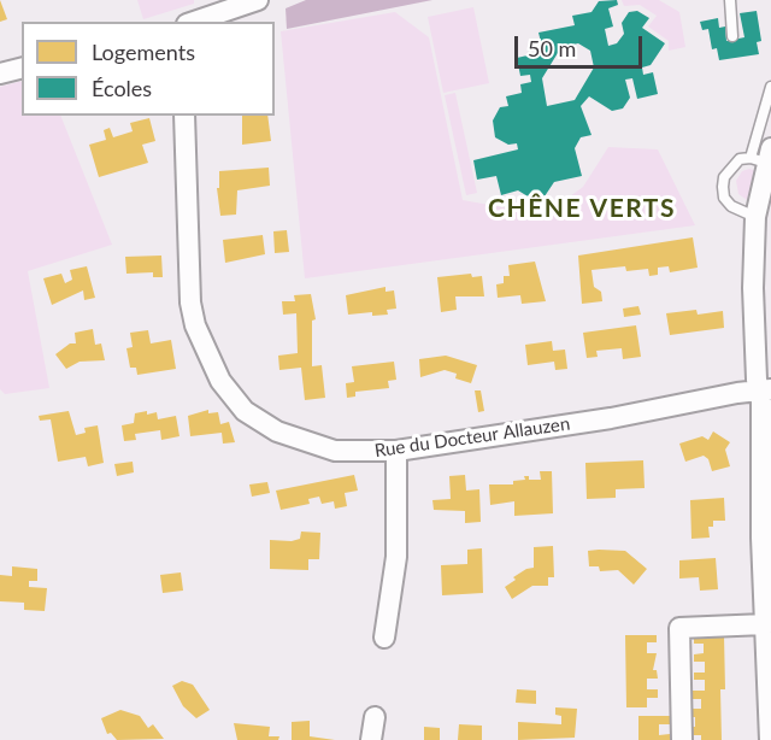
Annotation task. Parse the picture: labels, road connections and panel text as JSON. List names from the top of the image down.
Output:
{
  "streets": {
    "street": ["Rue du Docteur Allauzen"]
  },
  "districts": ["CHÊNE VERTS"],
  "legend": ["Logements", "Écoles"],
  "scale_bar": "50 m"
}
